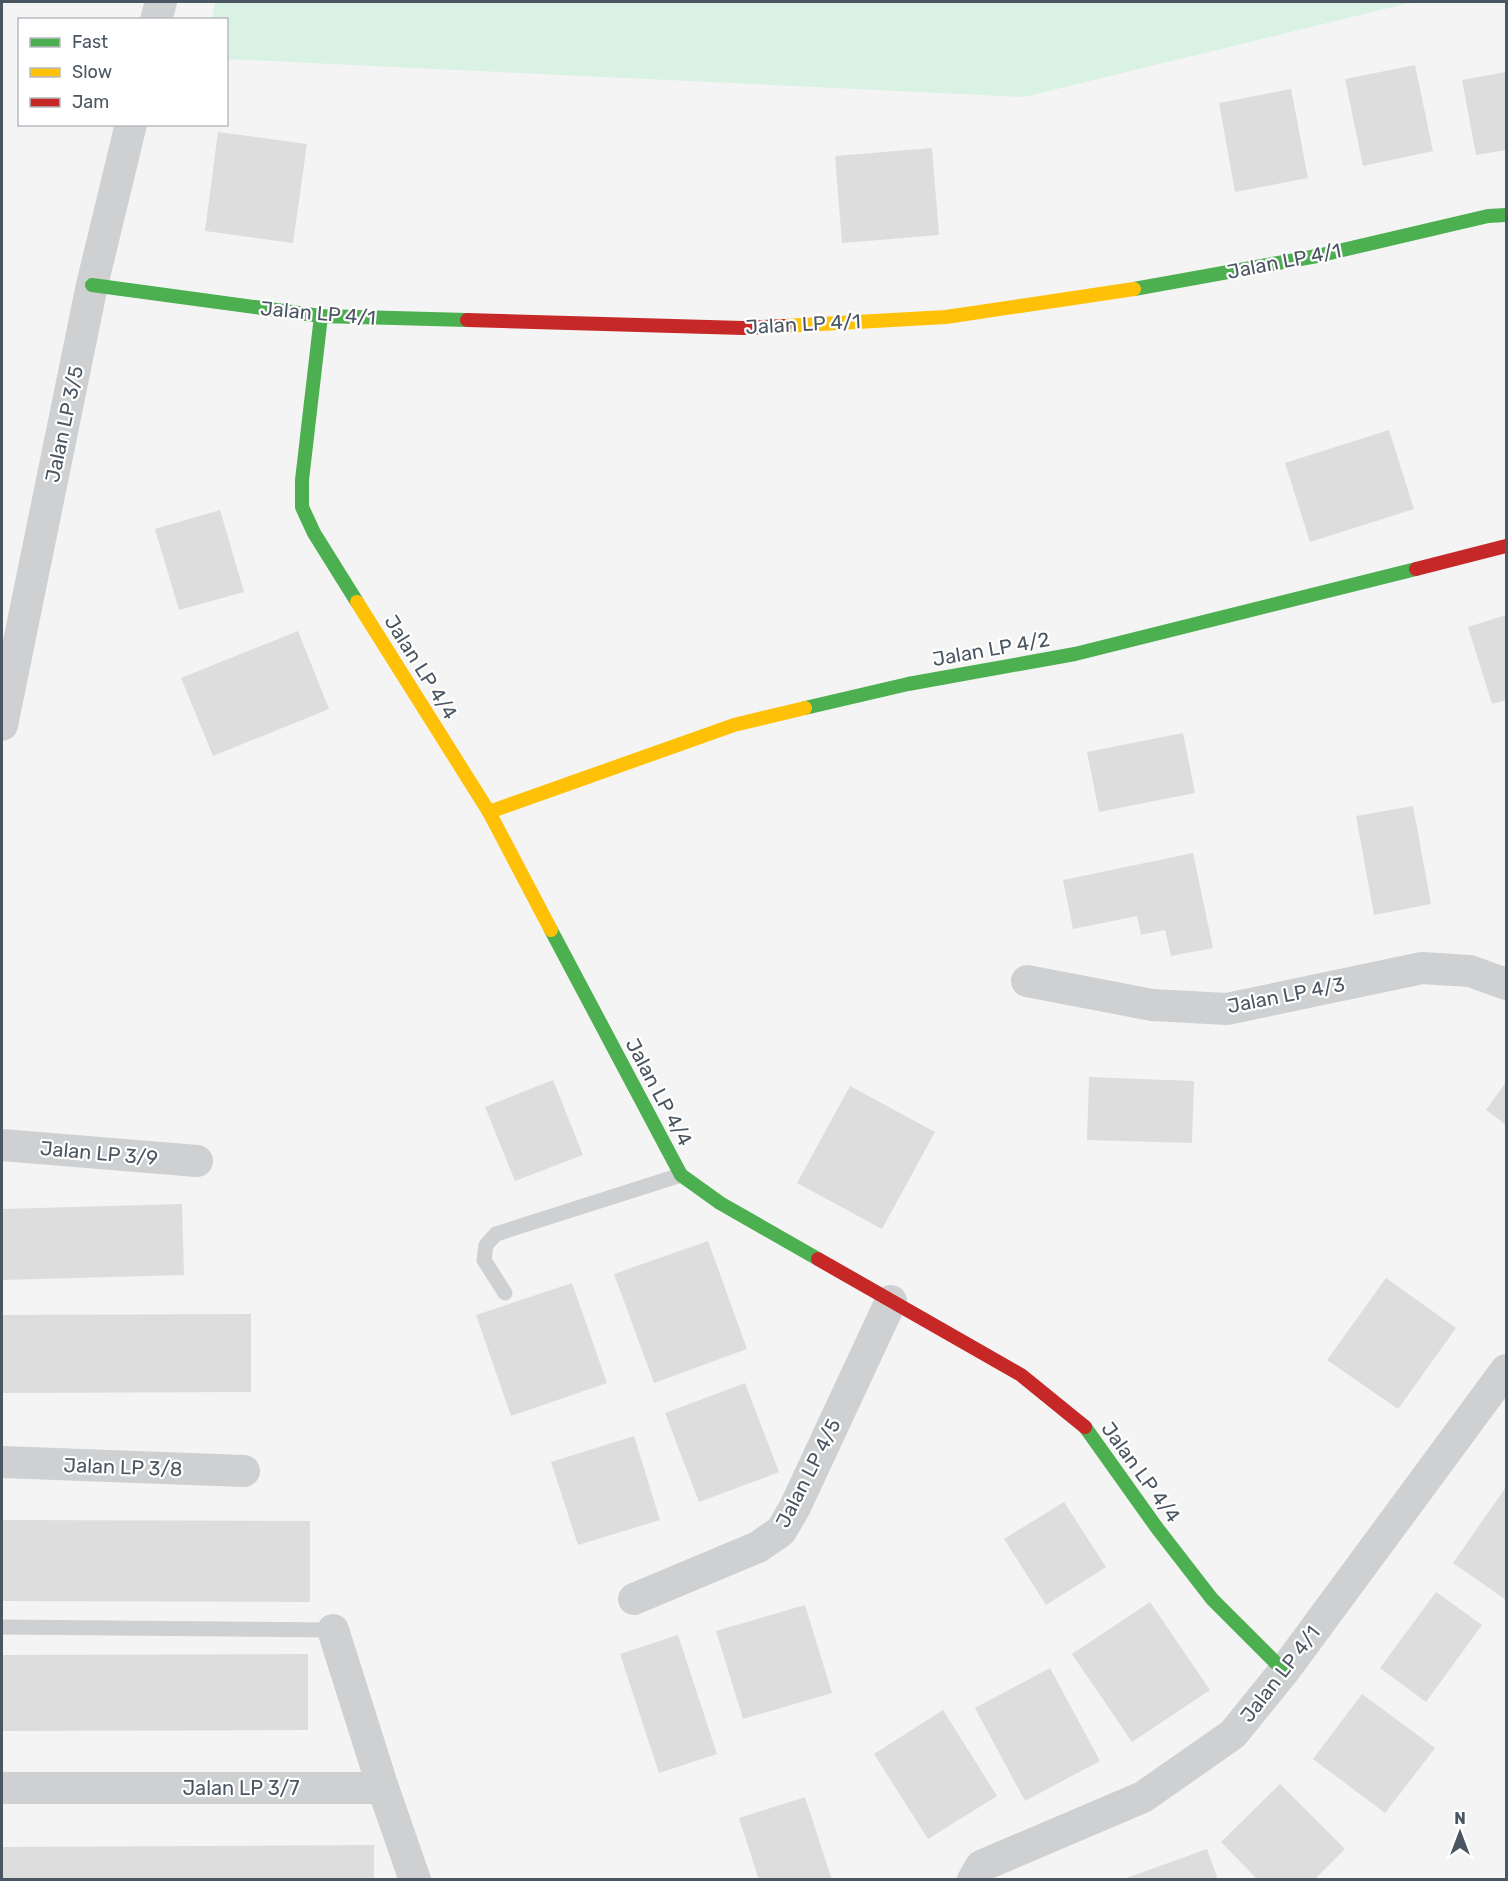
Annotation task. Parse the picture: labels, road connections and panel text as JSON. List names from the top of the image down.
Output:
{
  "streets": {
    "street": [
      "Jalan LP 4/1",
      "Jalan LP 3/5",
      "Jalan LP 4/2",
      "Jalan LP 4/4",
      "Jalan LP 4/3",
      "Jalan LP 3/9",
      "Jalan LP 3/8",
      "Jalan LP 4/5",
      "Jalan LP 3/7"
    ]
  },
  "crossings": [
    ["Jalan LP 4/1", "Jalan LP 3/5"],
    ["Jalan LP 4/1", "Jalan LP 4/4"],
    ["Jalan LP 4/2", "Jalan LP 4/4"],
    ["Jalan LP 4/4", "Jalan LP 4/5"]
  ],
  "legend": ["Fast", "Slow", "Jam"],
  "north": "top"
}
